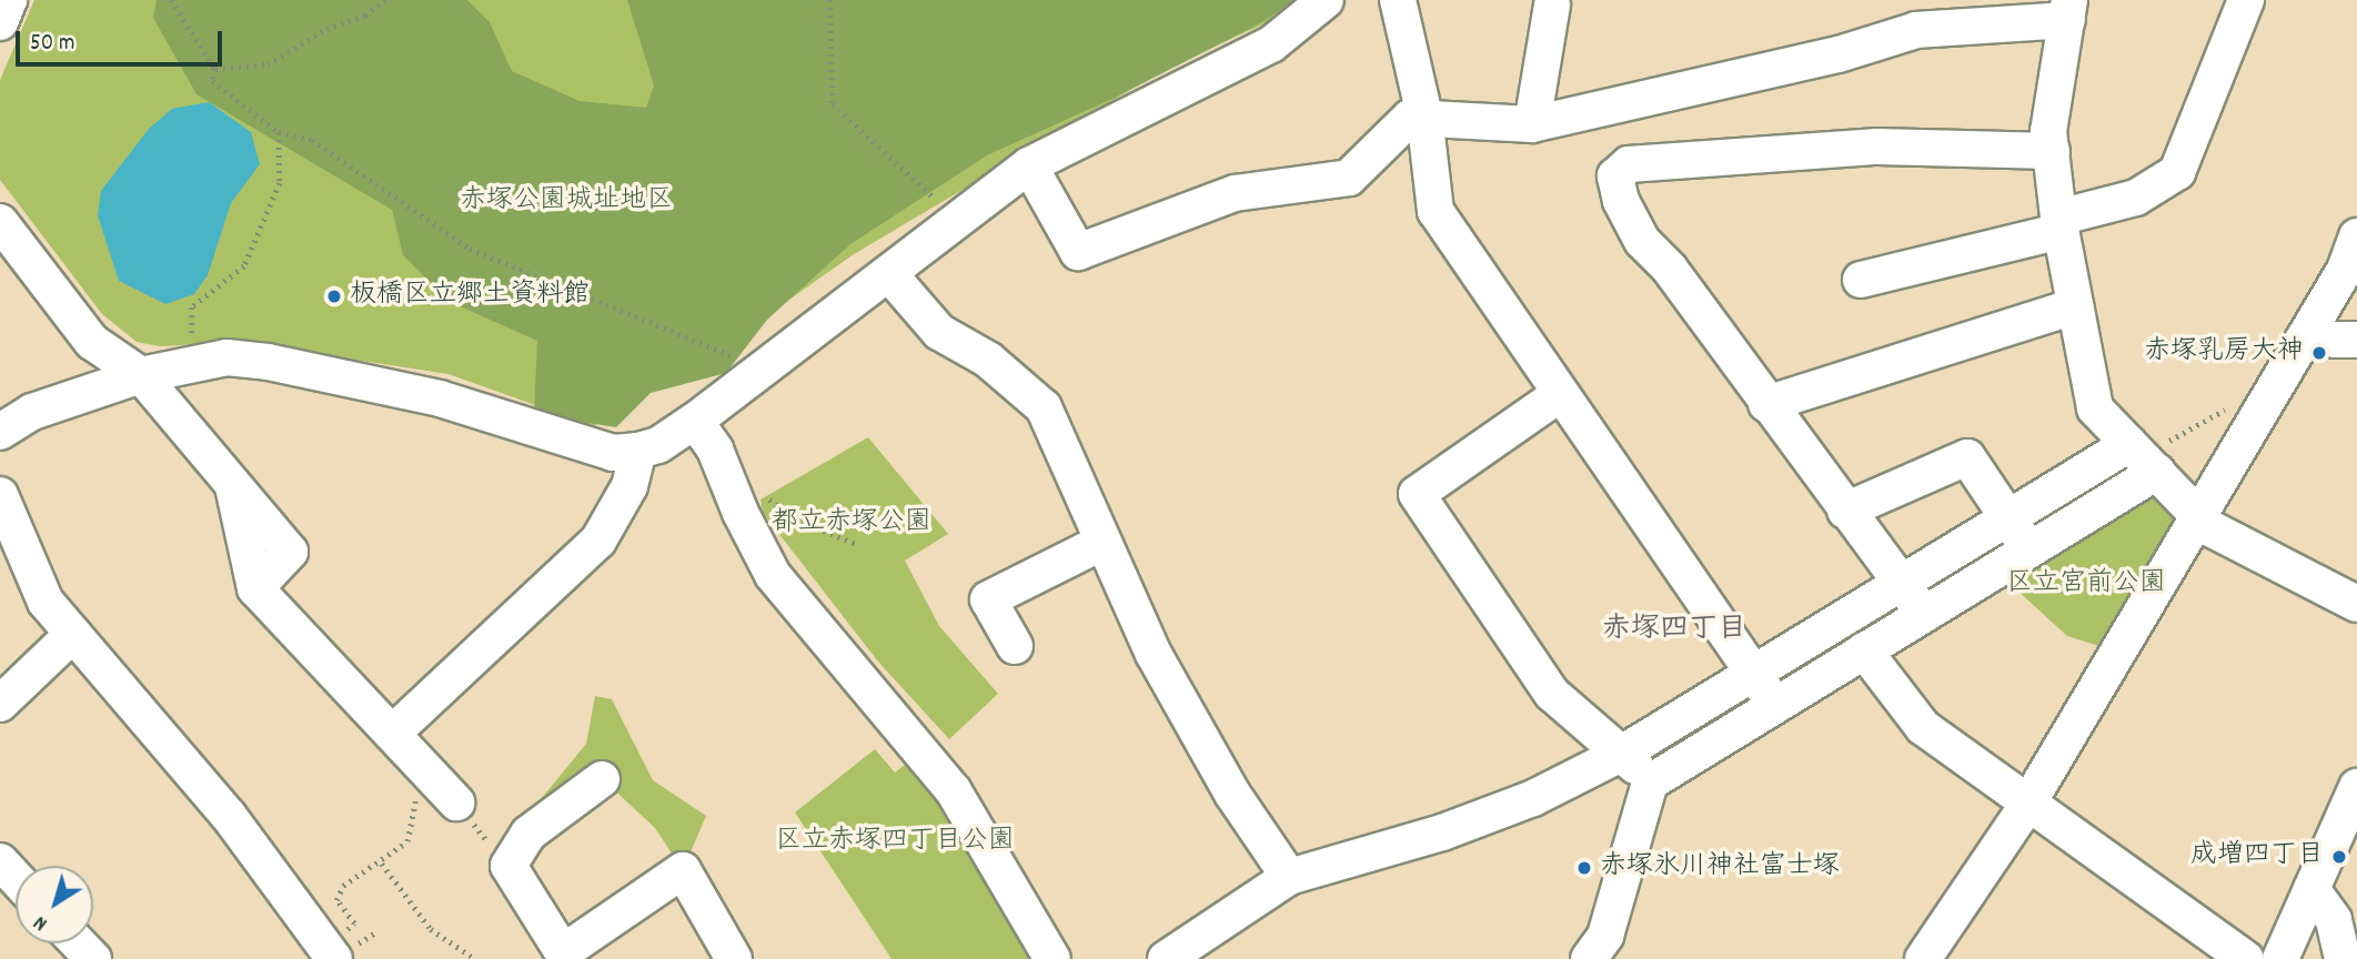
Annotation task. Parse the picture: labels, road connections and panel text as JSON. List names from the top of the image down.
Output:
{
  "districts": ["赤塚四丁目"],
  "parks": [
    "赤塚公園城址地区",
    "都立赤塚公園",
    "区立宮前公園",
    "区立赤塚四丁目公園"
  ],
  "places": [
    "板橋区立郷土資料館",
    "赤塚乳房大神",
    "成増四丁目",
    "赤塚氷川神社富士塚"
  ],
  "scale_bar": "50 m",
  "north": "bottom left"
}
